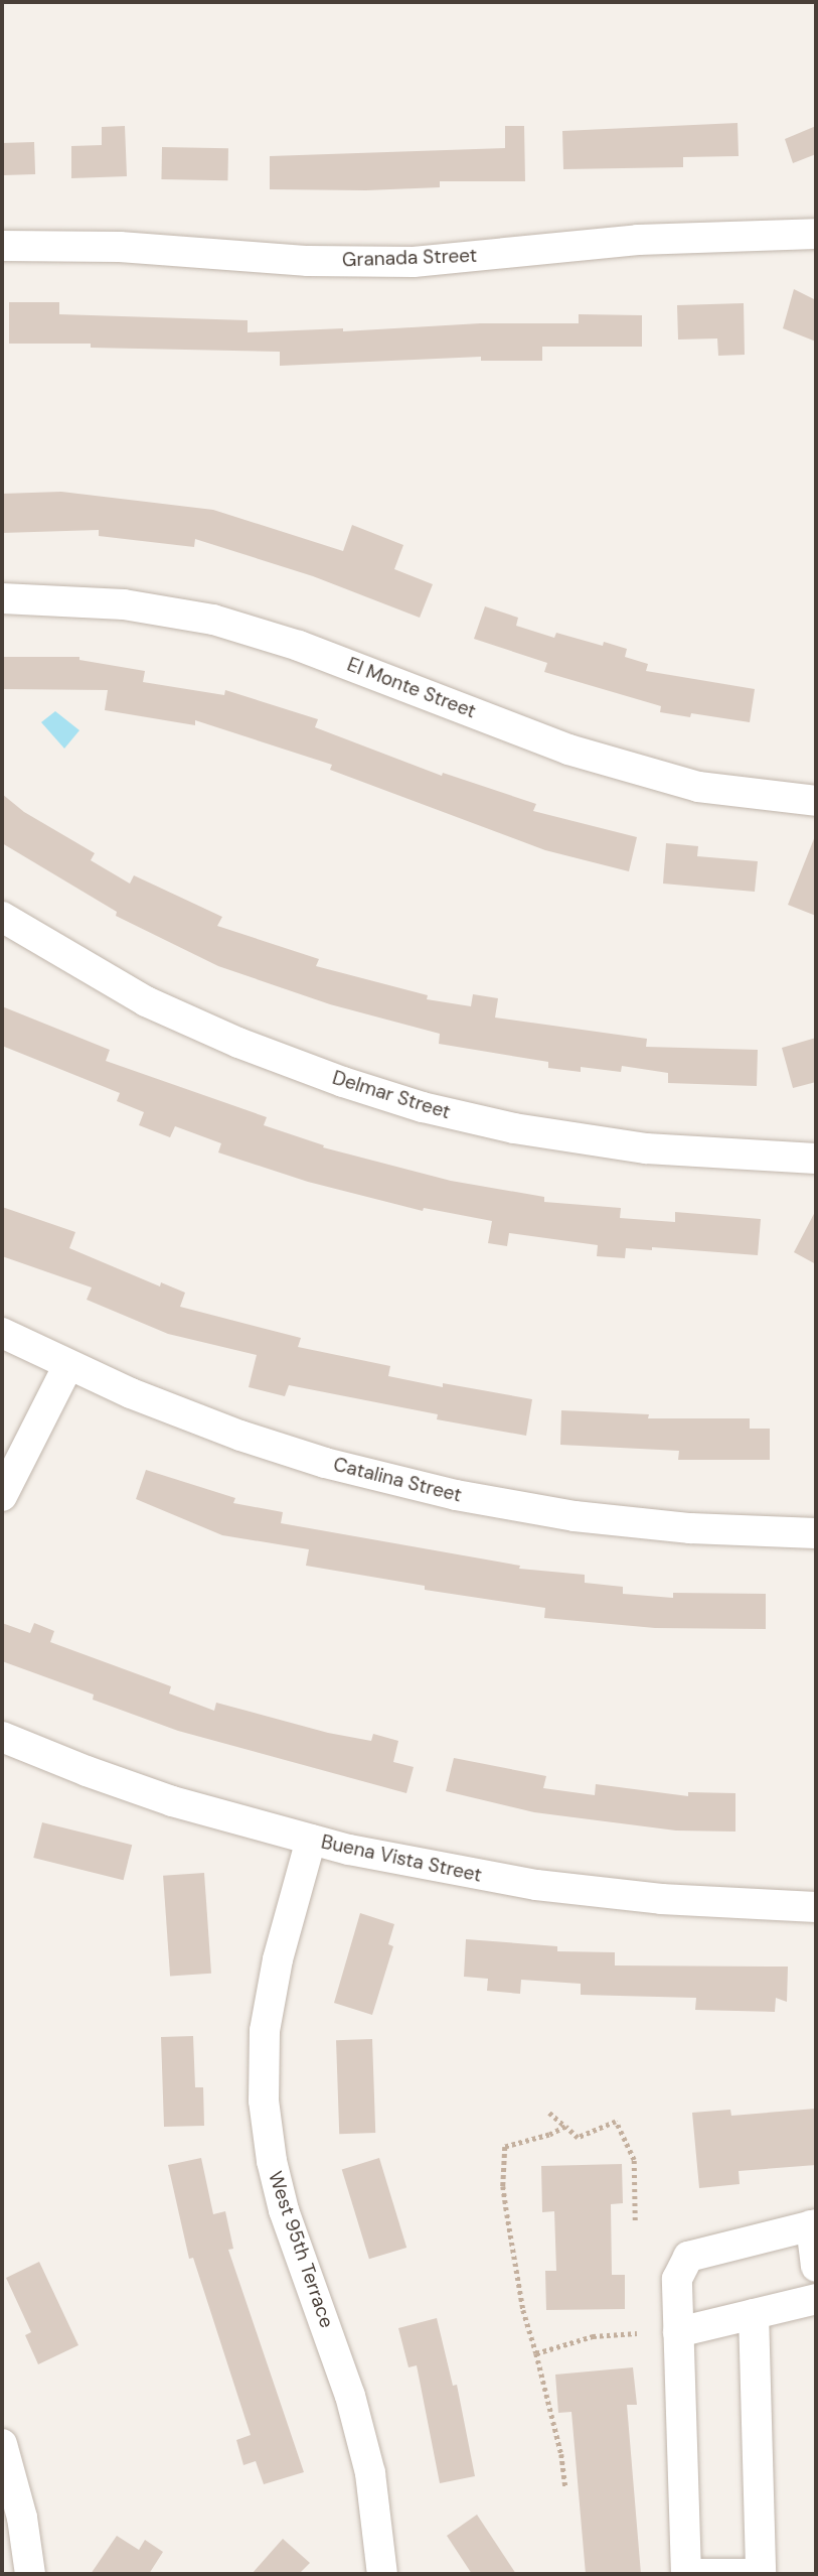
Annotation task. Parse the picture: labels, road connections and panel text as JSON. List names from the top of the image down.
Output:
{
  "streets": {
    "street": [
      "Granada Street",
      "El Monte Street",
      "Delmar Street",
      "Catalina Street",
      "Buena Vista Street",
      "West 95th Terrace"
    ]
  },
  "crossings": [
    ["Buena Vista Street", "West 95th Terrace"]
  ]
}
